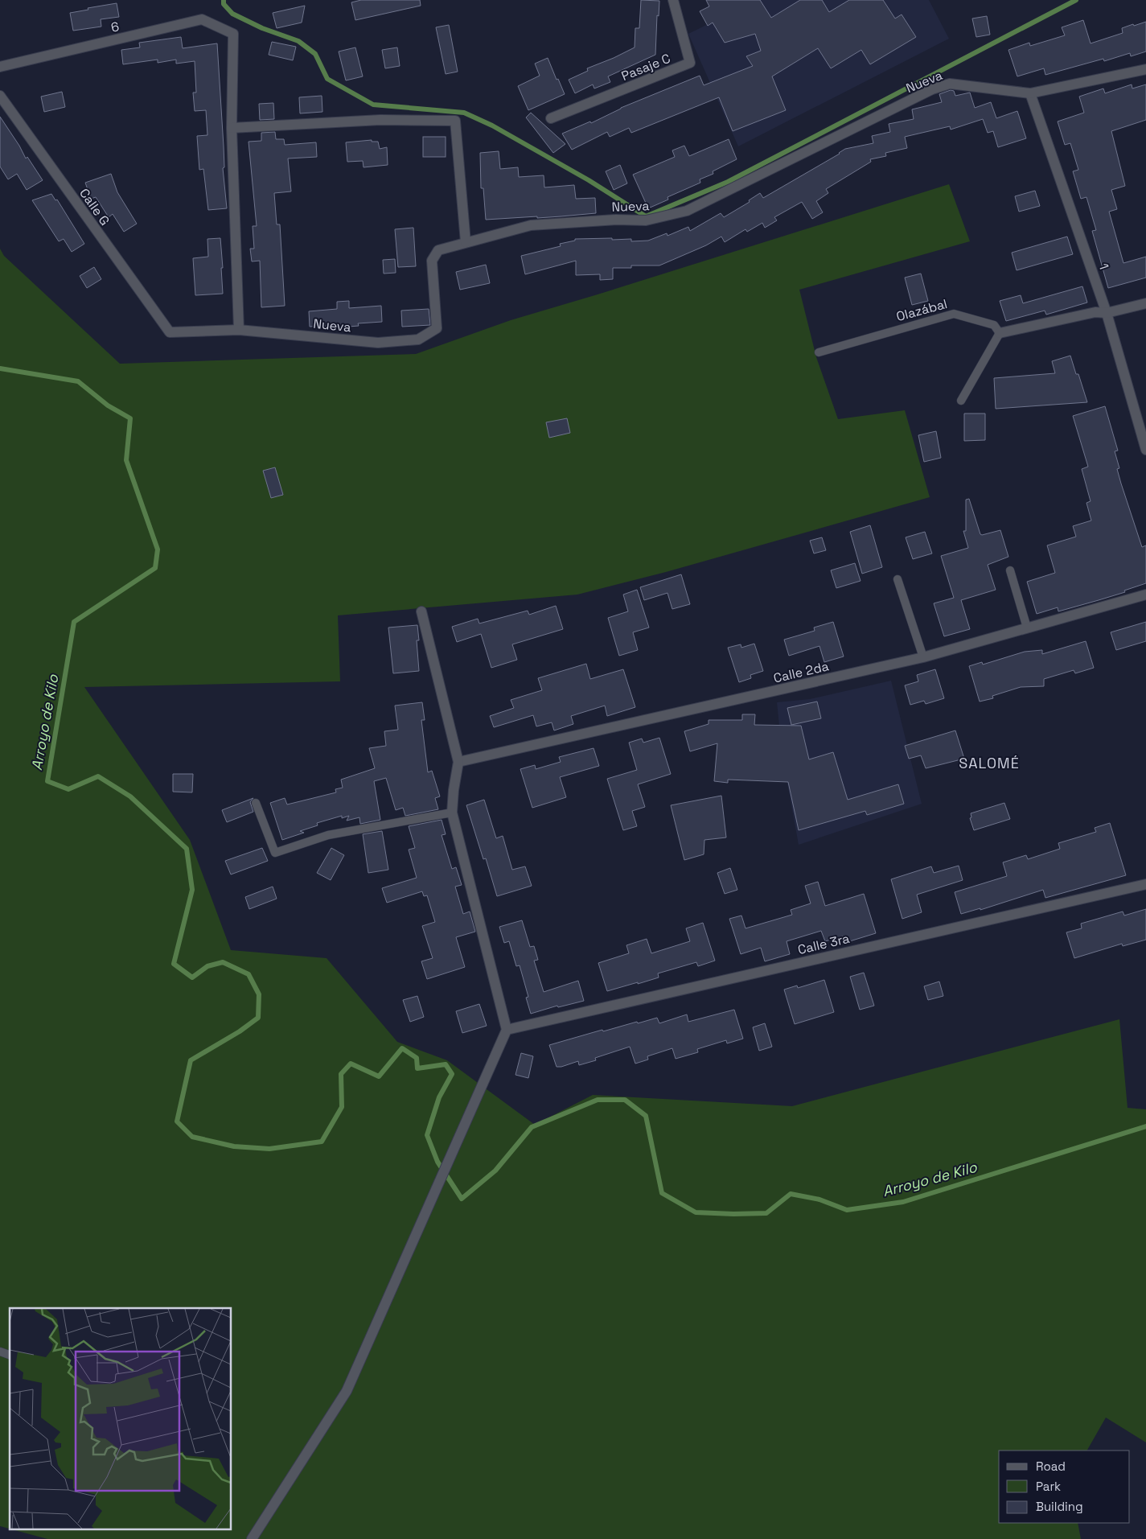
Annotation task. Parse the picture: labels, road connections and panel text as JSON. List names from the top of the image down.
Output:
{
  "streets": {
    "street": [
      "6",
      "Pasaje C",
      "Nueva",
      "Calle G",
      "1",
      "Calle 2da",
      "Calle 3ra"
    ],
    "lane": ["Olazábal"]
  },
  "crossings": [
    ["Nueva", "Calle G"],
    ["Nueva", "1"]
  ],
  "districts": ["SALOMÉ"],
  "water": ["Arroyo de Kilo"],
  "legend": ["Road", "Park", "Building"]
}
